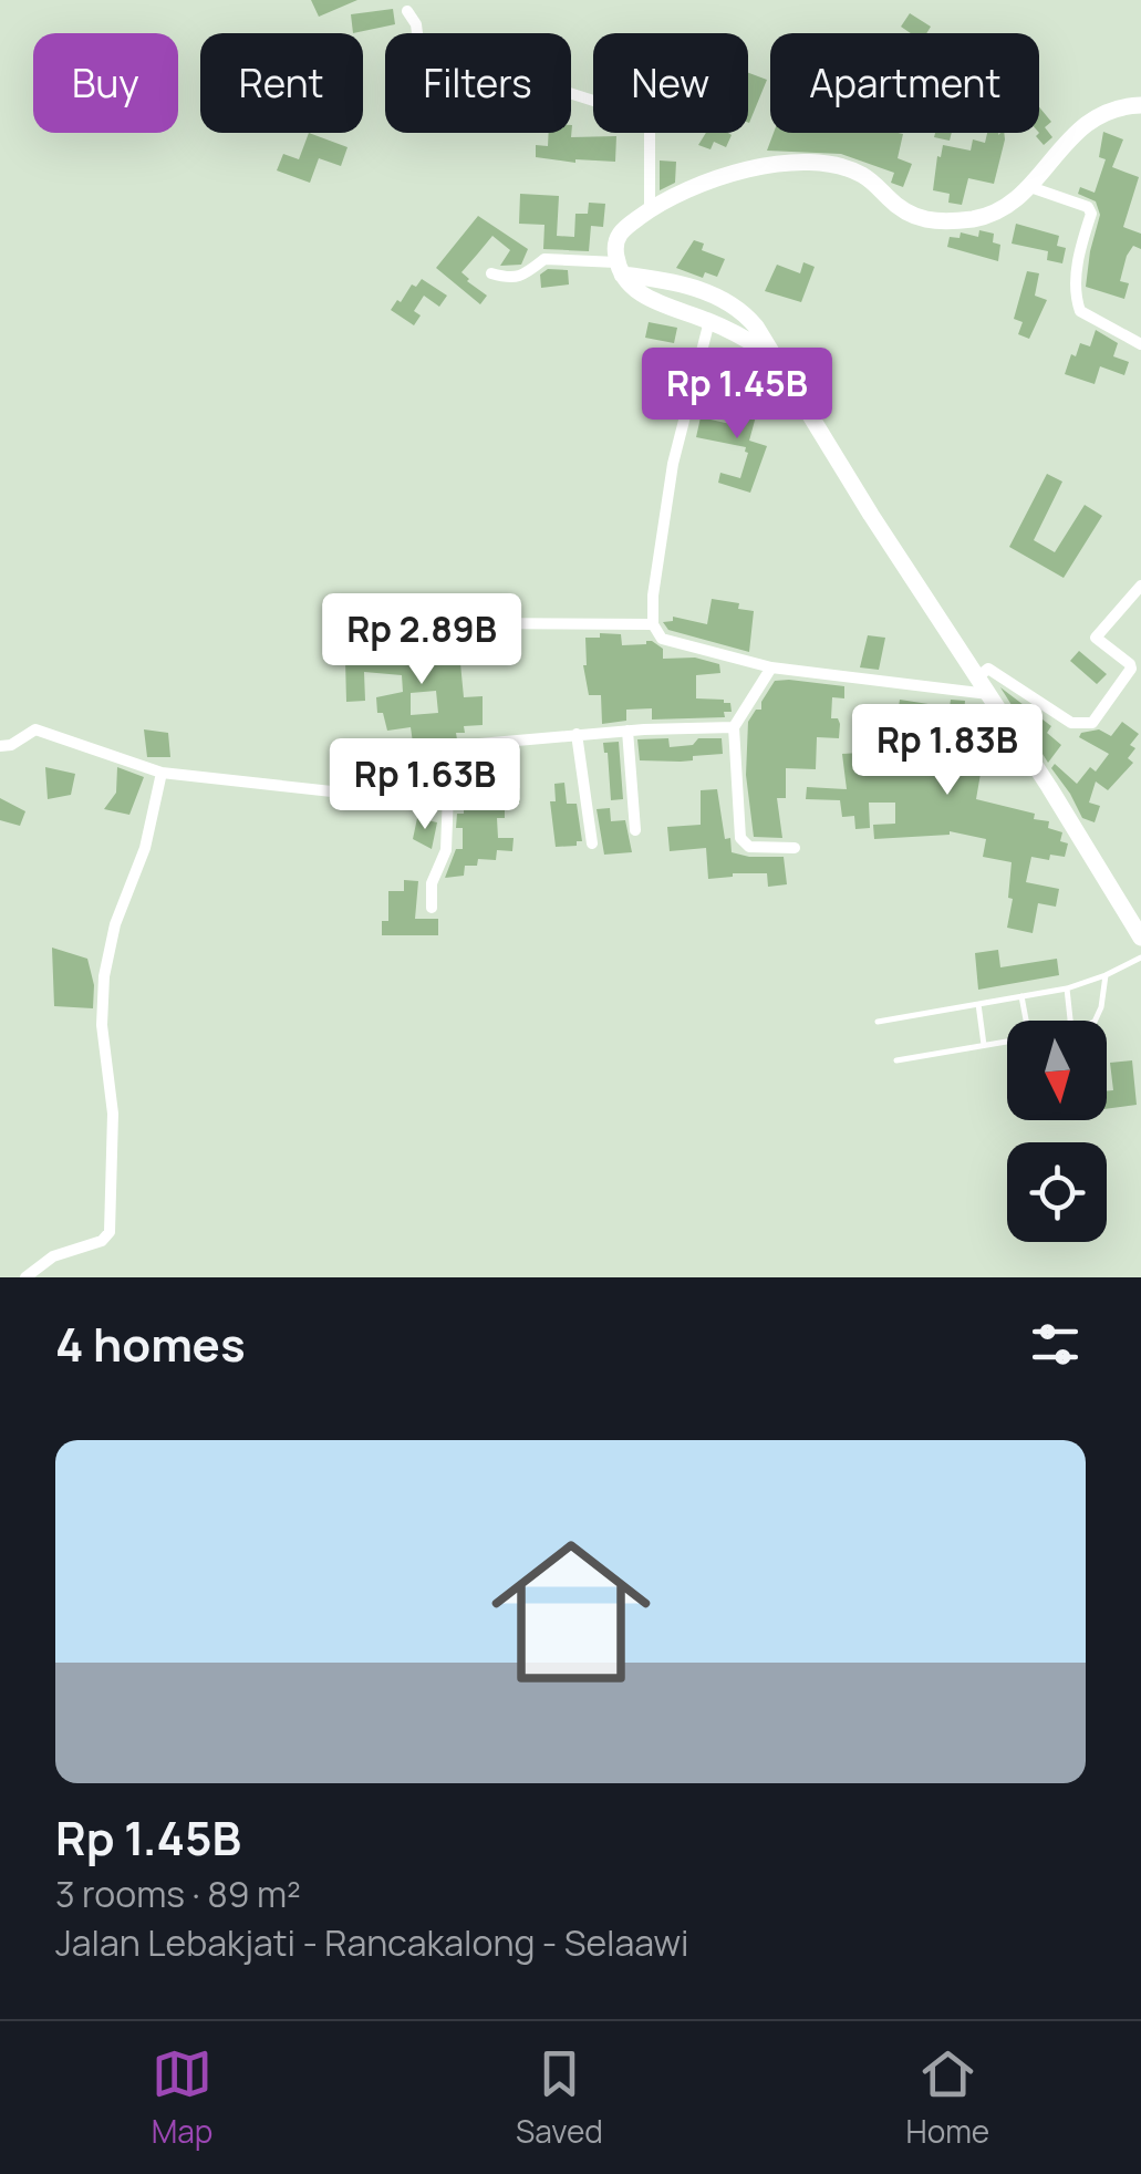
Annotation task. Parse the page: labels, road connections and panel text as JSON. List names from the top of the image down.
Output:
{
  "north": "bottom",
  "page": {
    "chip": [
      "Buy",
      "Rent",
      "Filters",
      "New",
      "Apartment"
    ],
    "price": [
      "Rp 1.45B",
      "Rp 2.89B",
      "Rp 1.83B",
      "Rp 1.63B"
    ],
    "heading": "4 homes",
    "list": [
      {
        "name": "Rp 1.45B",
        "note": "3 rooms · 89 m² · Jalan Lebakjati - Rancakalong - Selaawi"
      }
    ],
    "tabs": ["Map", "Saved", "Home"]
  }
}
